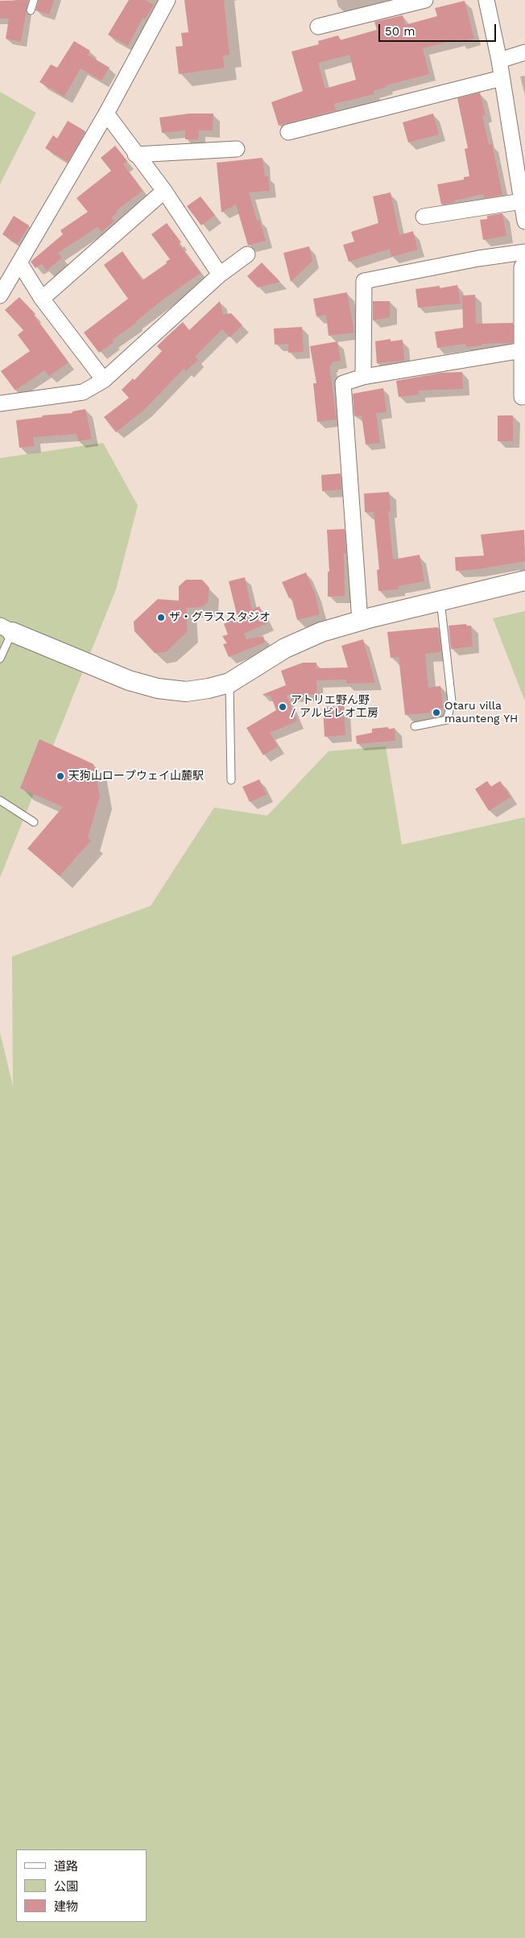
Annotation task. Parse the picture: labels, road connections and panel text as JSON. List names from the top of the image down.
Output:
{
  "places": [
    "ザ・グラススタジオ",
    "アトリエ野ん野 / アルビレオ工房",
    "Otaru villa maunteng YH",
    "天狗山ロープウェイ山麓駅"
  ],
  "legend": ["道路", "公園", "建物"],
  "scale_bar": "50 m"
}
